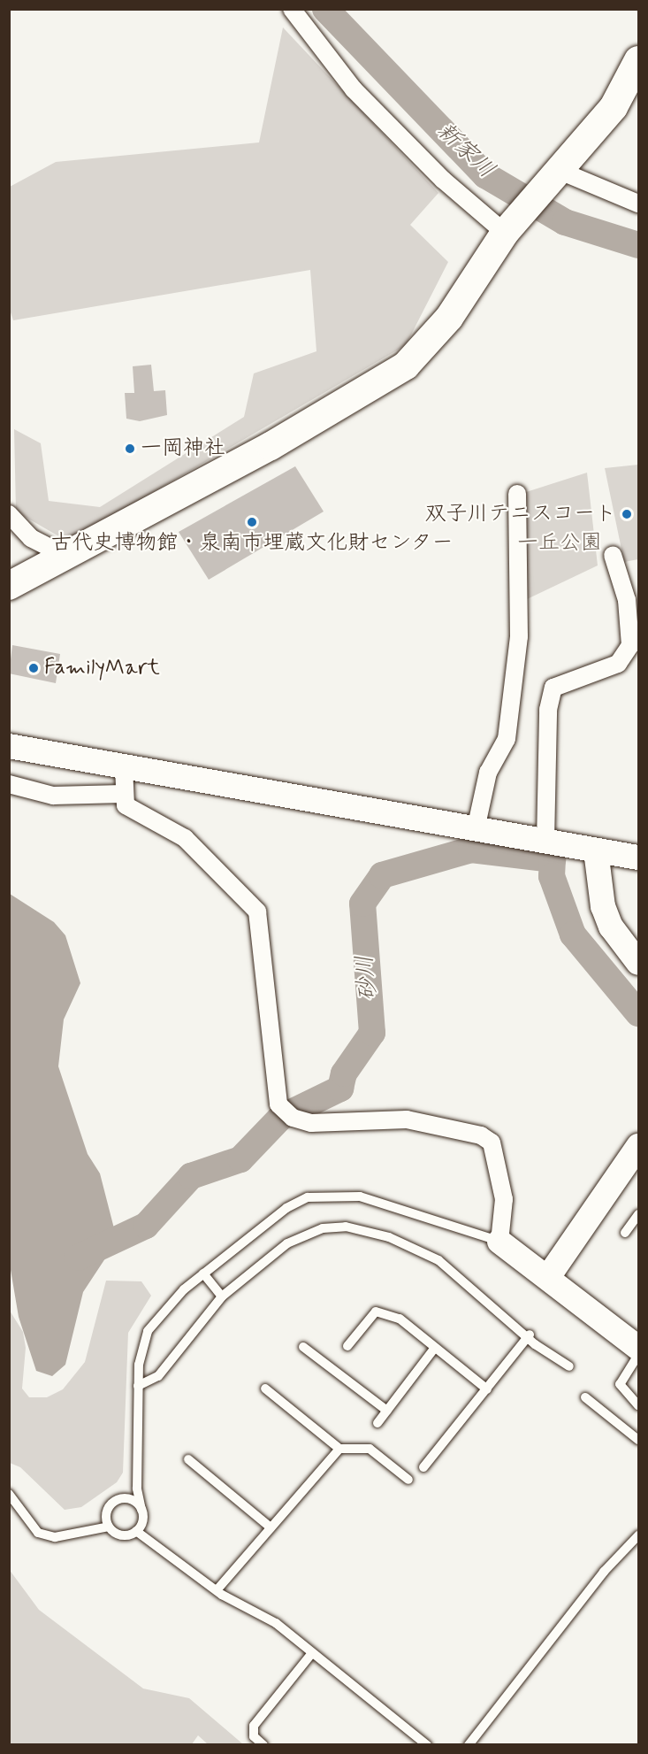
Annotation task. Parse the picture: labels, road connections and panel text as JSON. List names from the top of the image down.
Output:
{
  "water": ["新家川", "砂川"],
  "parks": ["一丘公園"],
  "places": [
    "一岡神社",
    "双子川テニスコート",
    "古代史博物館・泉南市埋蔵文化財センター",
    "FamilyMart"
  ]
}
